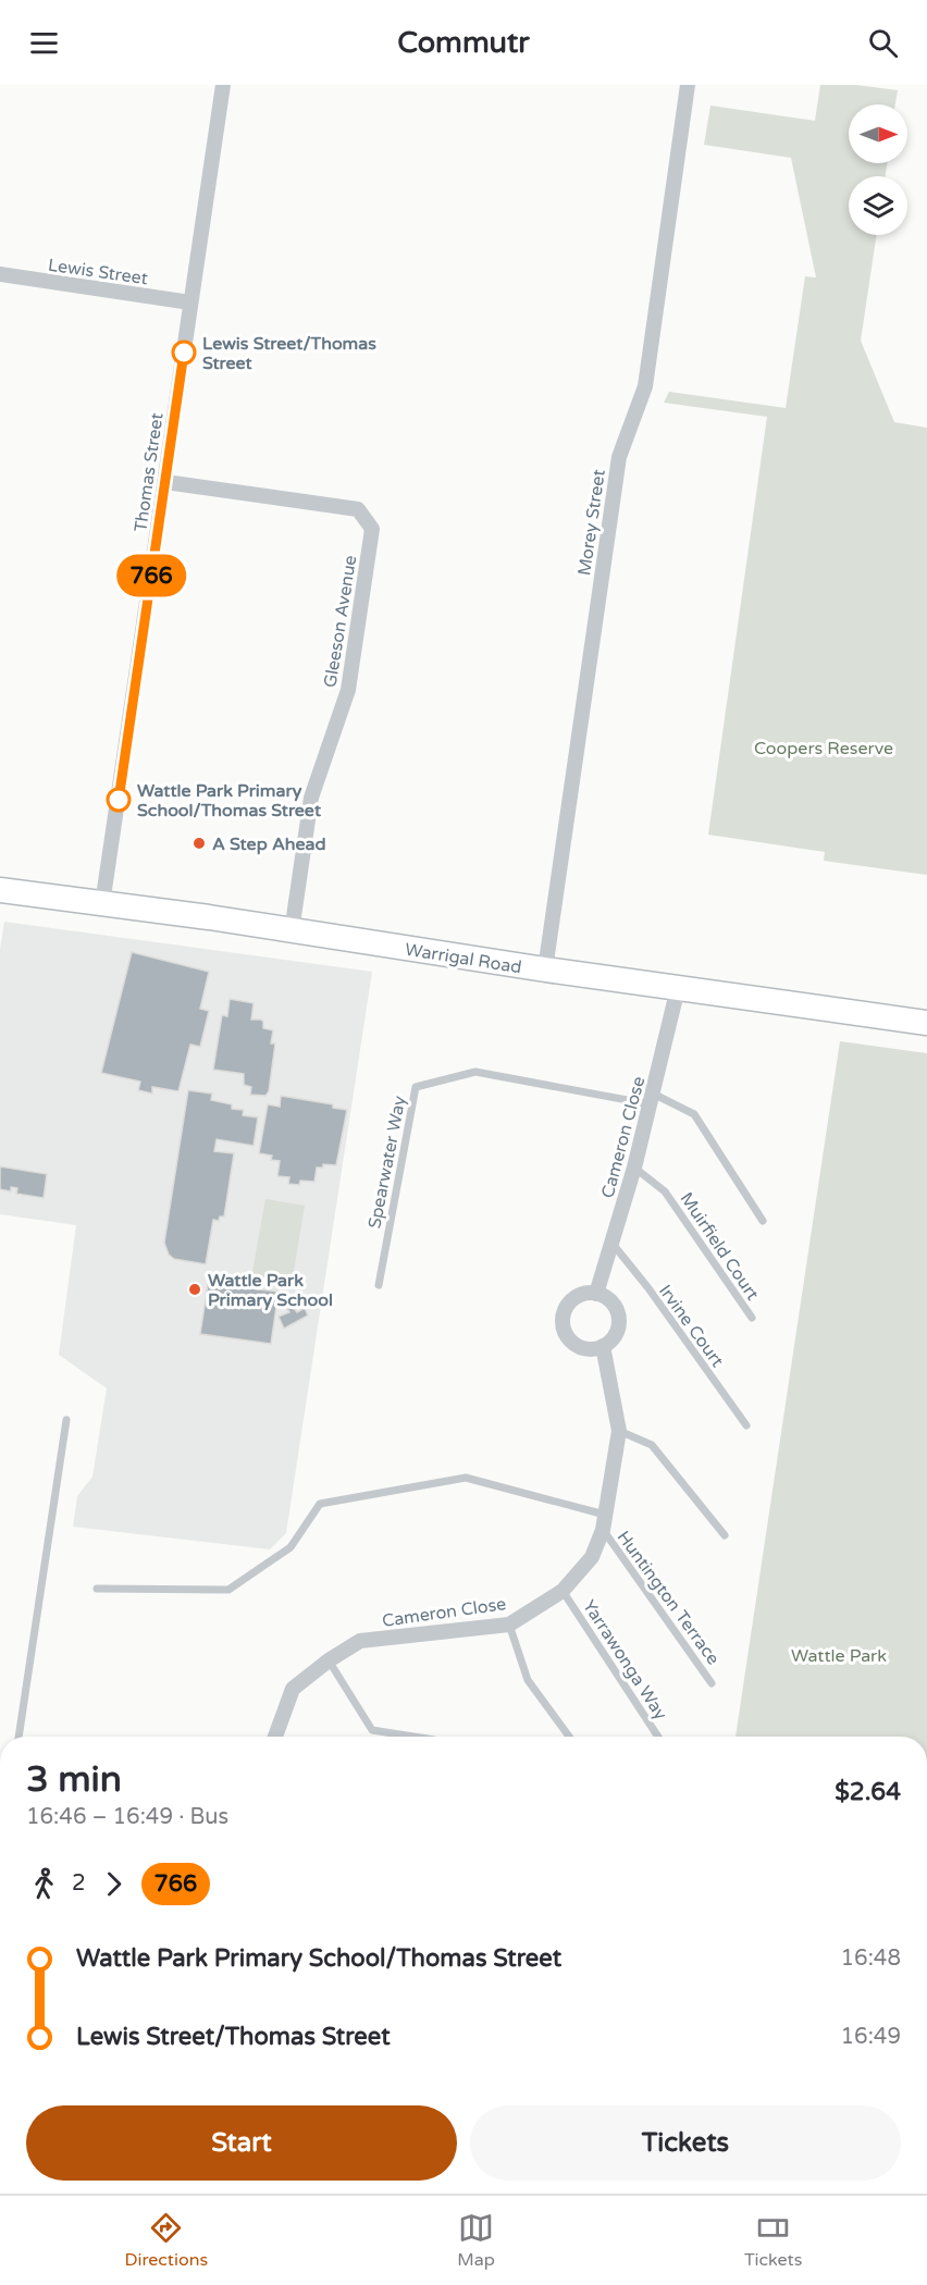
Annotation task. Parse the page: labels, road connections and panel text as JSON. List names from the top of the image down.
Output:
{
  "streets": {
    "main road": ["Warrigal Road"],
    "street": [
      "Lewis Street",
      "Thomas Street",
      "Morey Street",
      "Gleeson Avenue",
      "Cameron Close"
    ],
    "lane": [
      "Spearwater Way",
      "Muirfield Court",
      "Irvine Court",
      "Huntington Terrace",
      "Yarrawonga Way"
    ]
  },
  "crossings": [
    ["Lewis Street", "Thomas Street"],
    ["Thomas Street", "Gleeson Avenue"],
    ["Thomas Street", "Warrigal Road"],
    ["Morey Street", "Warrigal Road"],
    ["Gleeson Avenue", "Warrigal Road"],
    ["Warrigal Road", "Cameron Close"],
    ["Cameron Close", "Spearwater Way"],
    ["Cameron Close", "Muirfield Court"],
    ["Cameron Close", "Irvine Court"],
    ["Cameron Close", "Huntington Terrace"],
    ["Cameron Close", "Yarrawonga Way"]
  ],
  "parks": ["Coopers Reserve", "Wattle Park"],
  "places": [
    "Lewis Street/Thomas Street",
    "Wattle Park Primary School/Thomas Street",
    "A Step Ahead",
    "Wattle Park Primary School"
  ],
  "lines": ["bus line 766"],
  "north": "right",
  "page": {
    "header": "Commutr",
    "on_map": "766",
    "heading": ["3 min", "16:46 – 16:49 · Bus", "$2.64"],
    "legs": ["2", "766"],
    "list": [
      {
        "name": "Wattle Park Primary School/Thomas Street",
        "value": "16:48"
      },
      {
        "name": "Lewis Street/Thomas Street",
        "value": "16:49"
      }
    ],
    "buttons": ["Start", "Tickets"],
    "tabs": ["Directions", "Map", "Tickets"]
  }
}
